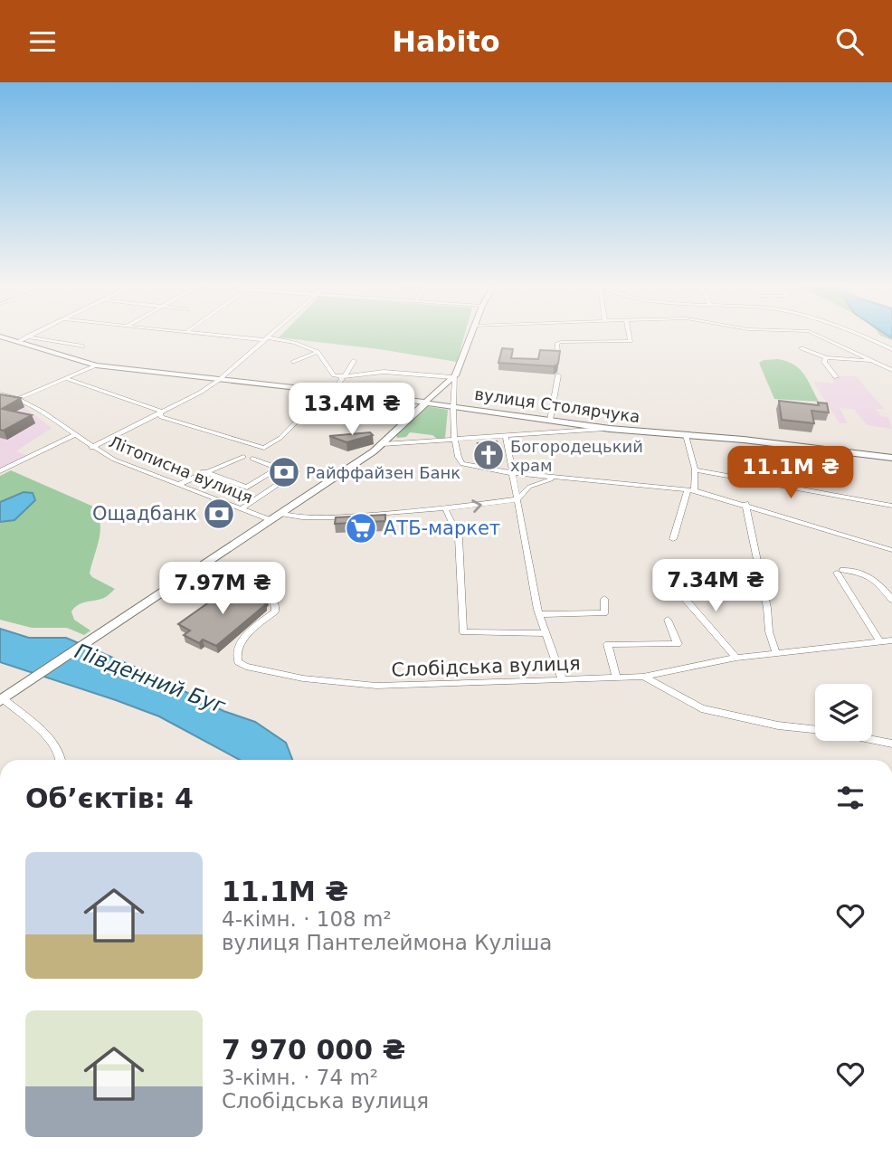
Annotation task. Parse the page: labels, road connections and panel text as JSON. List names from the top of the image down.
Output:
{
  "streets": {
    "main road": ["вулиця Столярчука"],
    "street": ["Літописна вулиця", "Слобідська вулиця"]
  },
  "water": ["Південний Буг"],
  "places": {
    "church": ["Богородецький храм"],
    "bank": ["Райффайзен Банк", "Ощадбанк"],
    "supermarket": ["АТБ-маркет"]
  },
  "page": {
    "header": "Habito",
    "price": [
      "13.4M ₴",
      "11.1M ₴",
      "7.34M ₴",
      "7.97M ₴"
    ],
    "heading": "Об’єктів: 4",
    "list": [
      {
        "name": "11.1M ₴",
        "note": "4-кімн. · 108 m² · вулиця Пантелеймона Куліша"
      },
      {
        "name": "7 970 000 ₴",
        "note": "3-кімн. · 74 m² · Слобідська вулиця"
      }
    ]
  }
}
